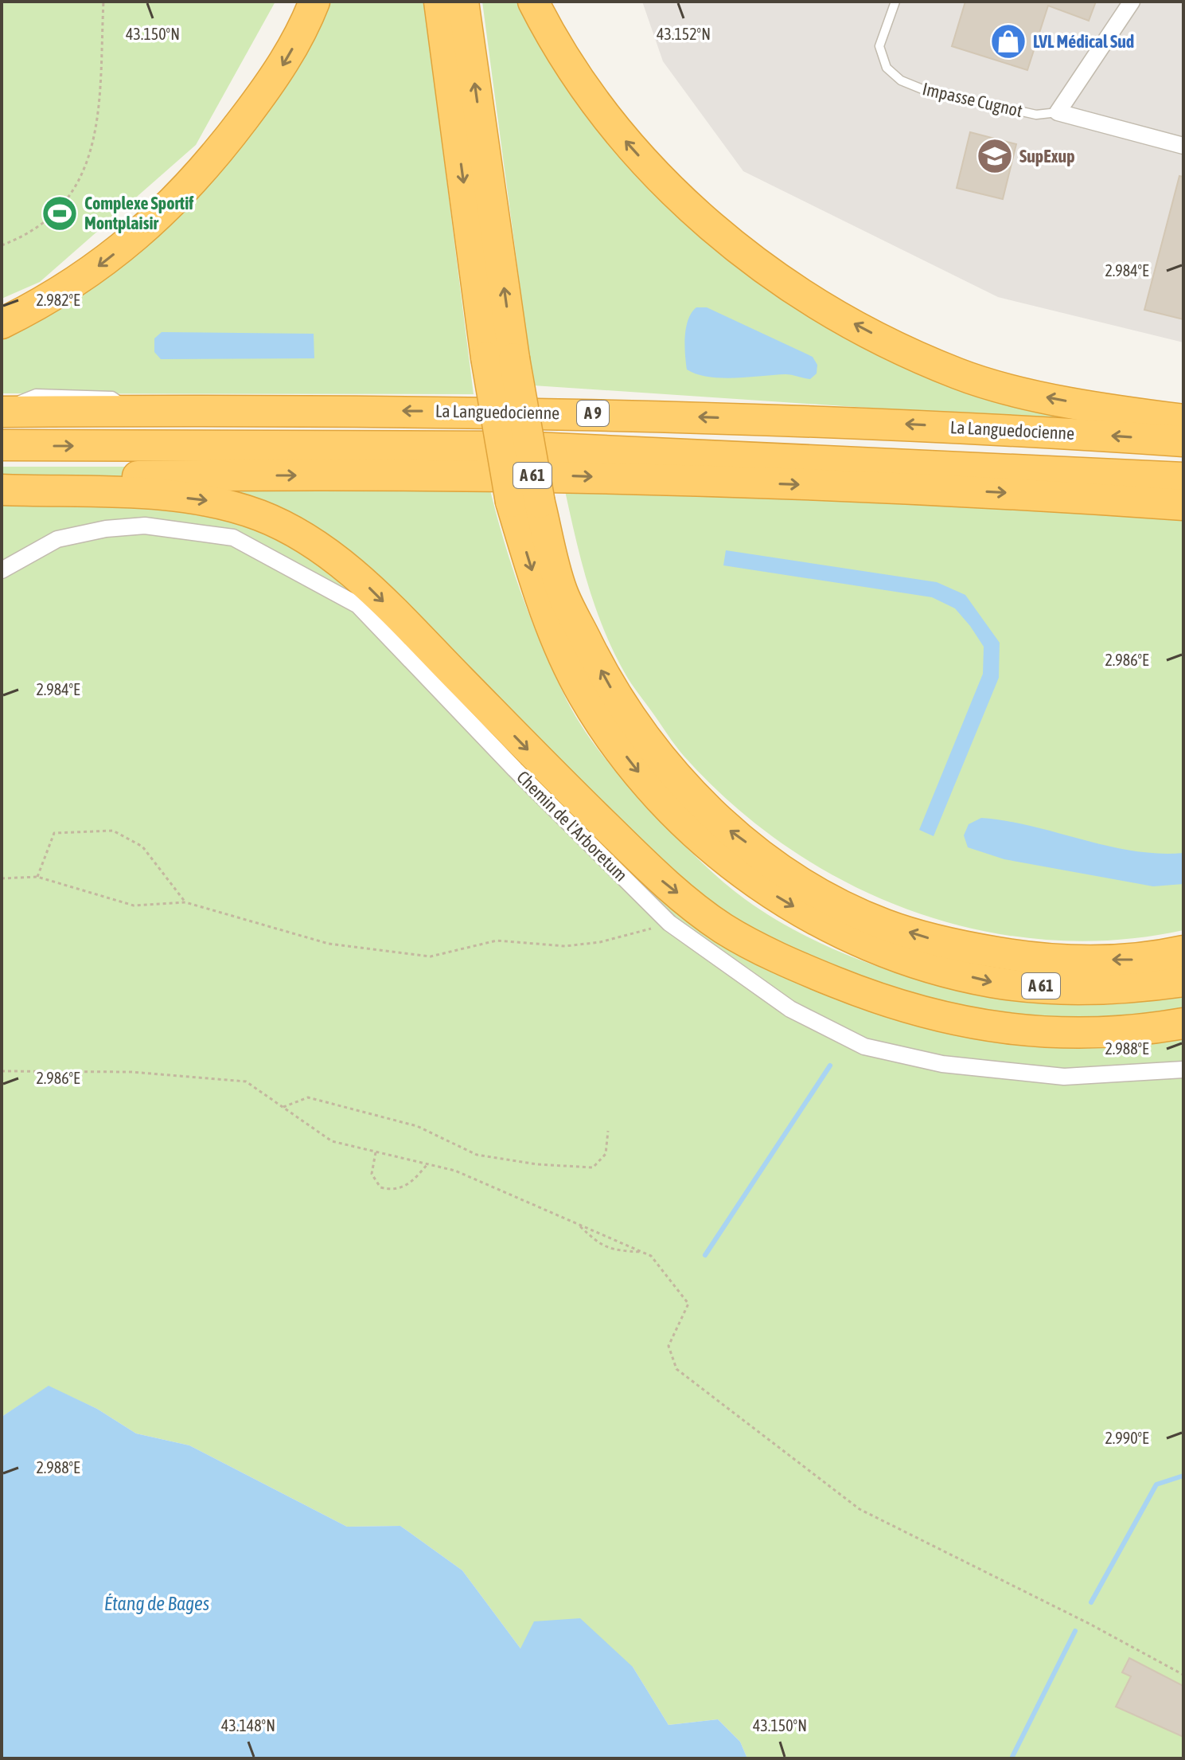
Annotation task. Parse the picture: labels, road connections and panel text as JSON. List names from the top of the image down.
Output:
{
  "streets": {
    "highway": ["La Languedocienne", "A 9", "A 61"],
    "street": ["Chemin de l'Arboretum"],
    "lane": ["Impasse Cugnot"]
  },
  "water": ["Étang de Bages"],
  "places": {
    "shop": ["LVL Médical Sud"],
    "school or university": ["SupExup"],
    "sports": ["Complexe Sportif Montplaisir"]
  },
  "coordinates": [
    "43.152°N",
    "43.150°N",
    "2.984°E",
    "2.982°E",
    "2.986°E",
    "2.988°E",
    "2.990°E",
    "43.148°N"
  ]
}
